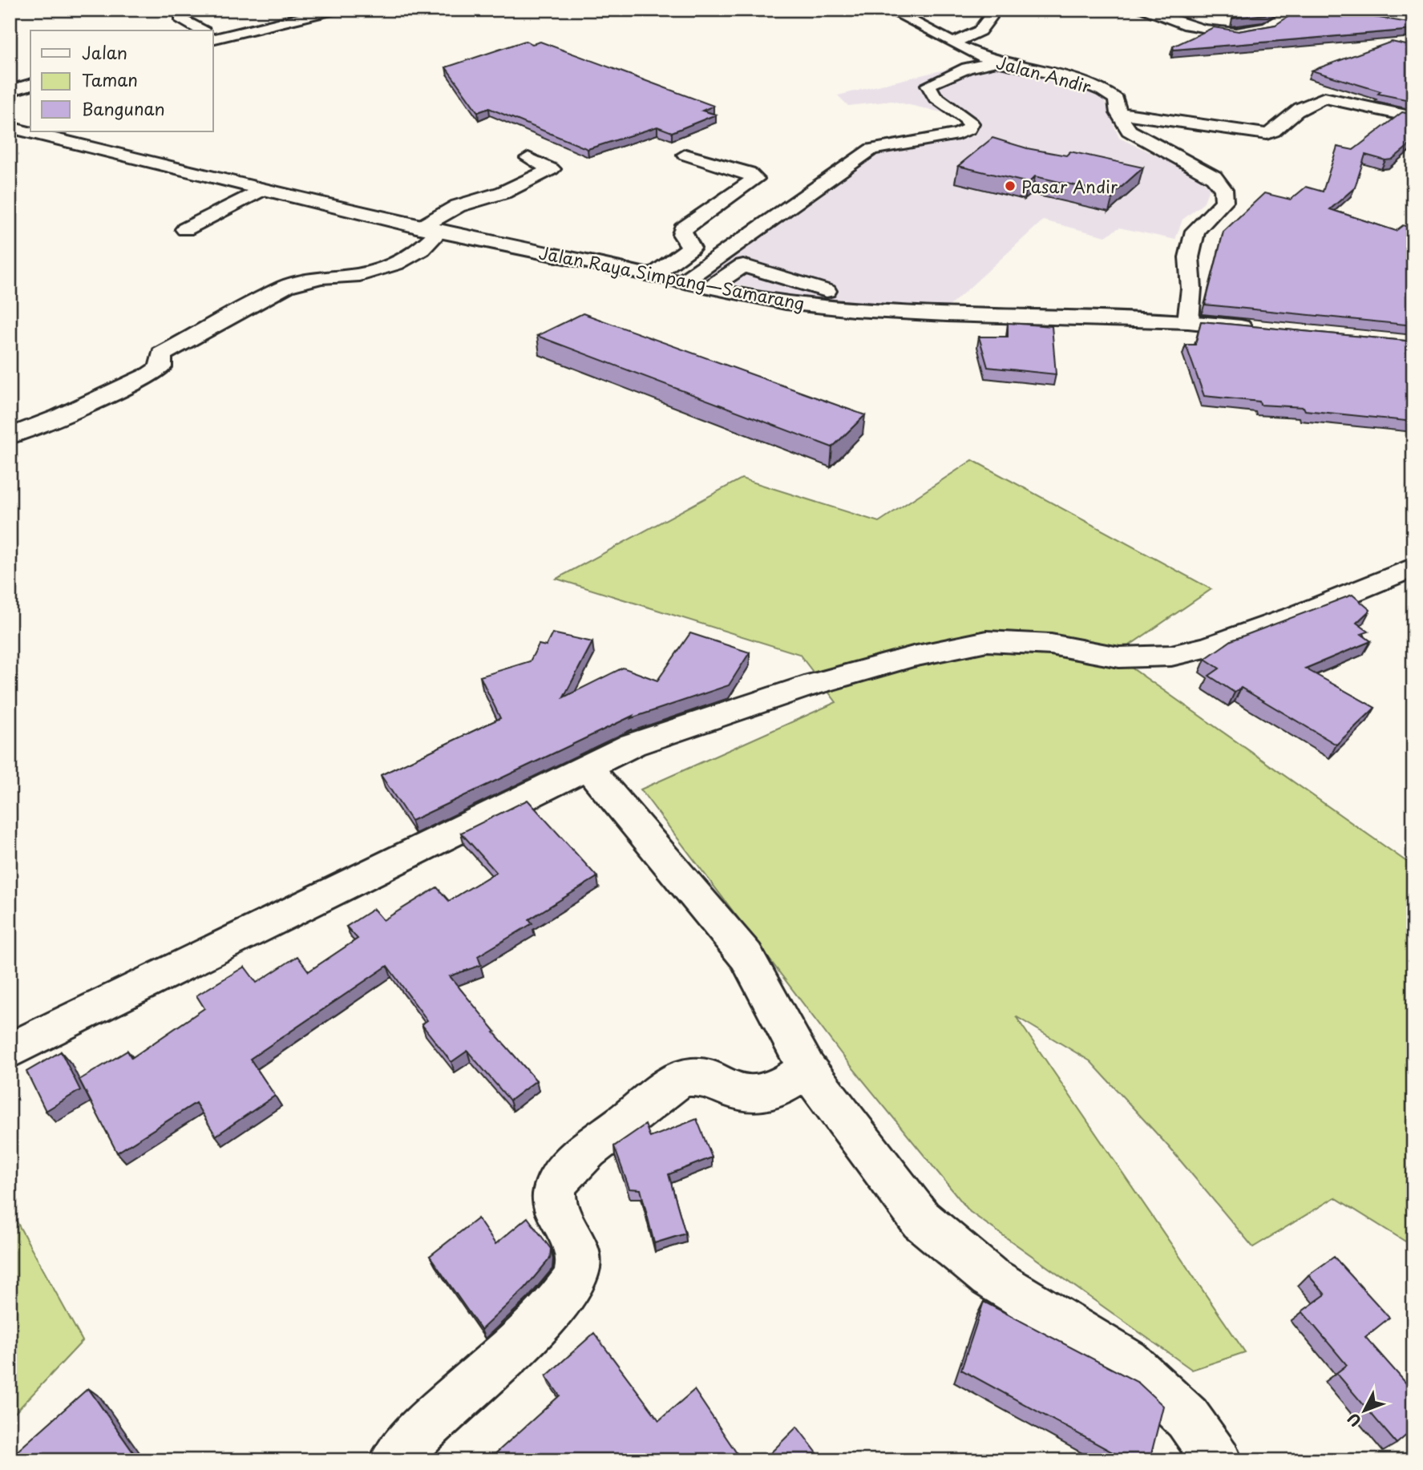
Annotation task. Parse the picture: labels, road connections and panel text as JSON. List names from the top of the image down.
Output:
{
  "streets": {
    "street": ["Jalan Andir", "Jalan Raya Simpang—Samarang"]
  },
  "crossings": [
    ["Jalan Andir", "Jalan Raya Simpang—Samarang"]
  ],
  "places": ["Pasar Andir"],
  "legend": ["Jalan", "Taman", "Bangunan"],
  "north": "bottom left"
}
